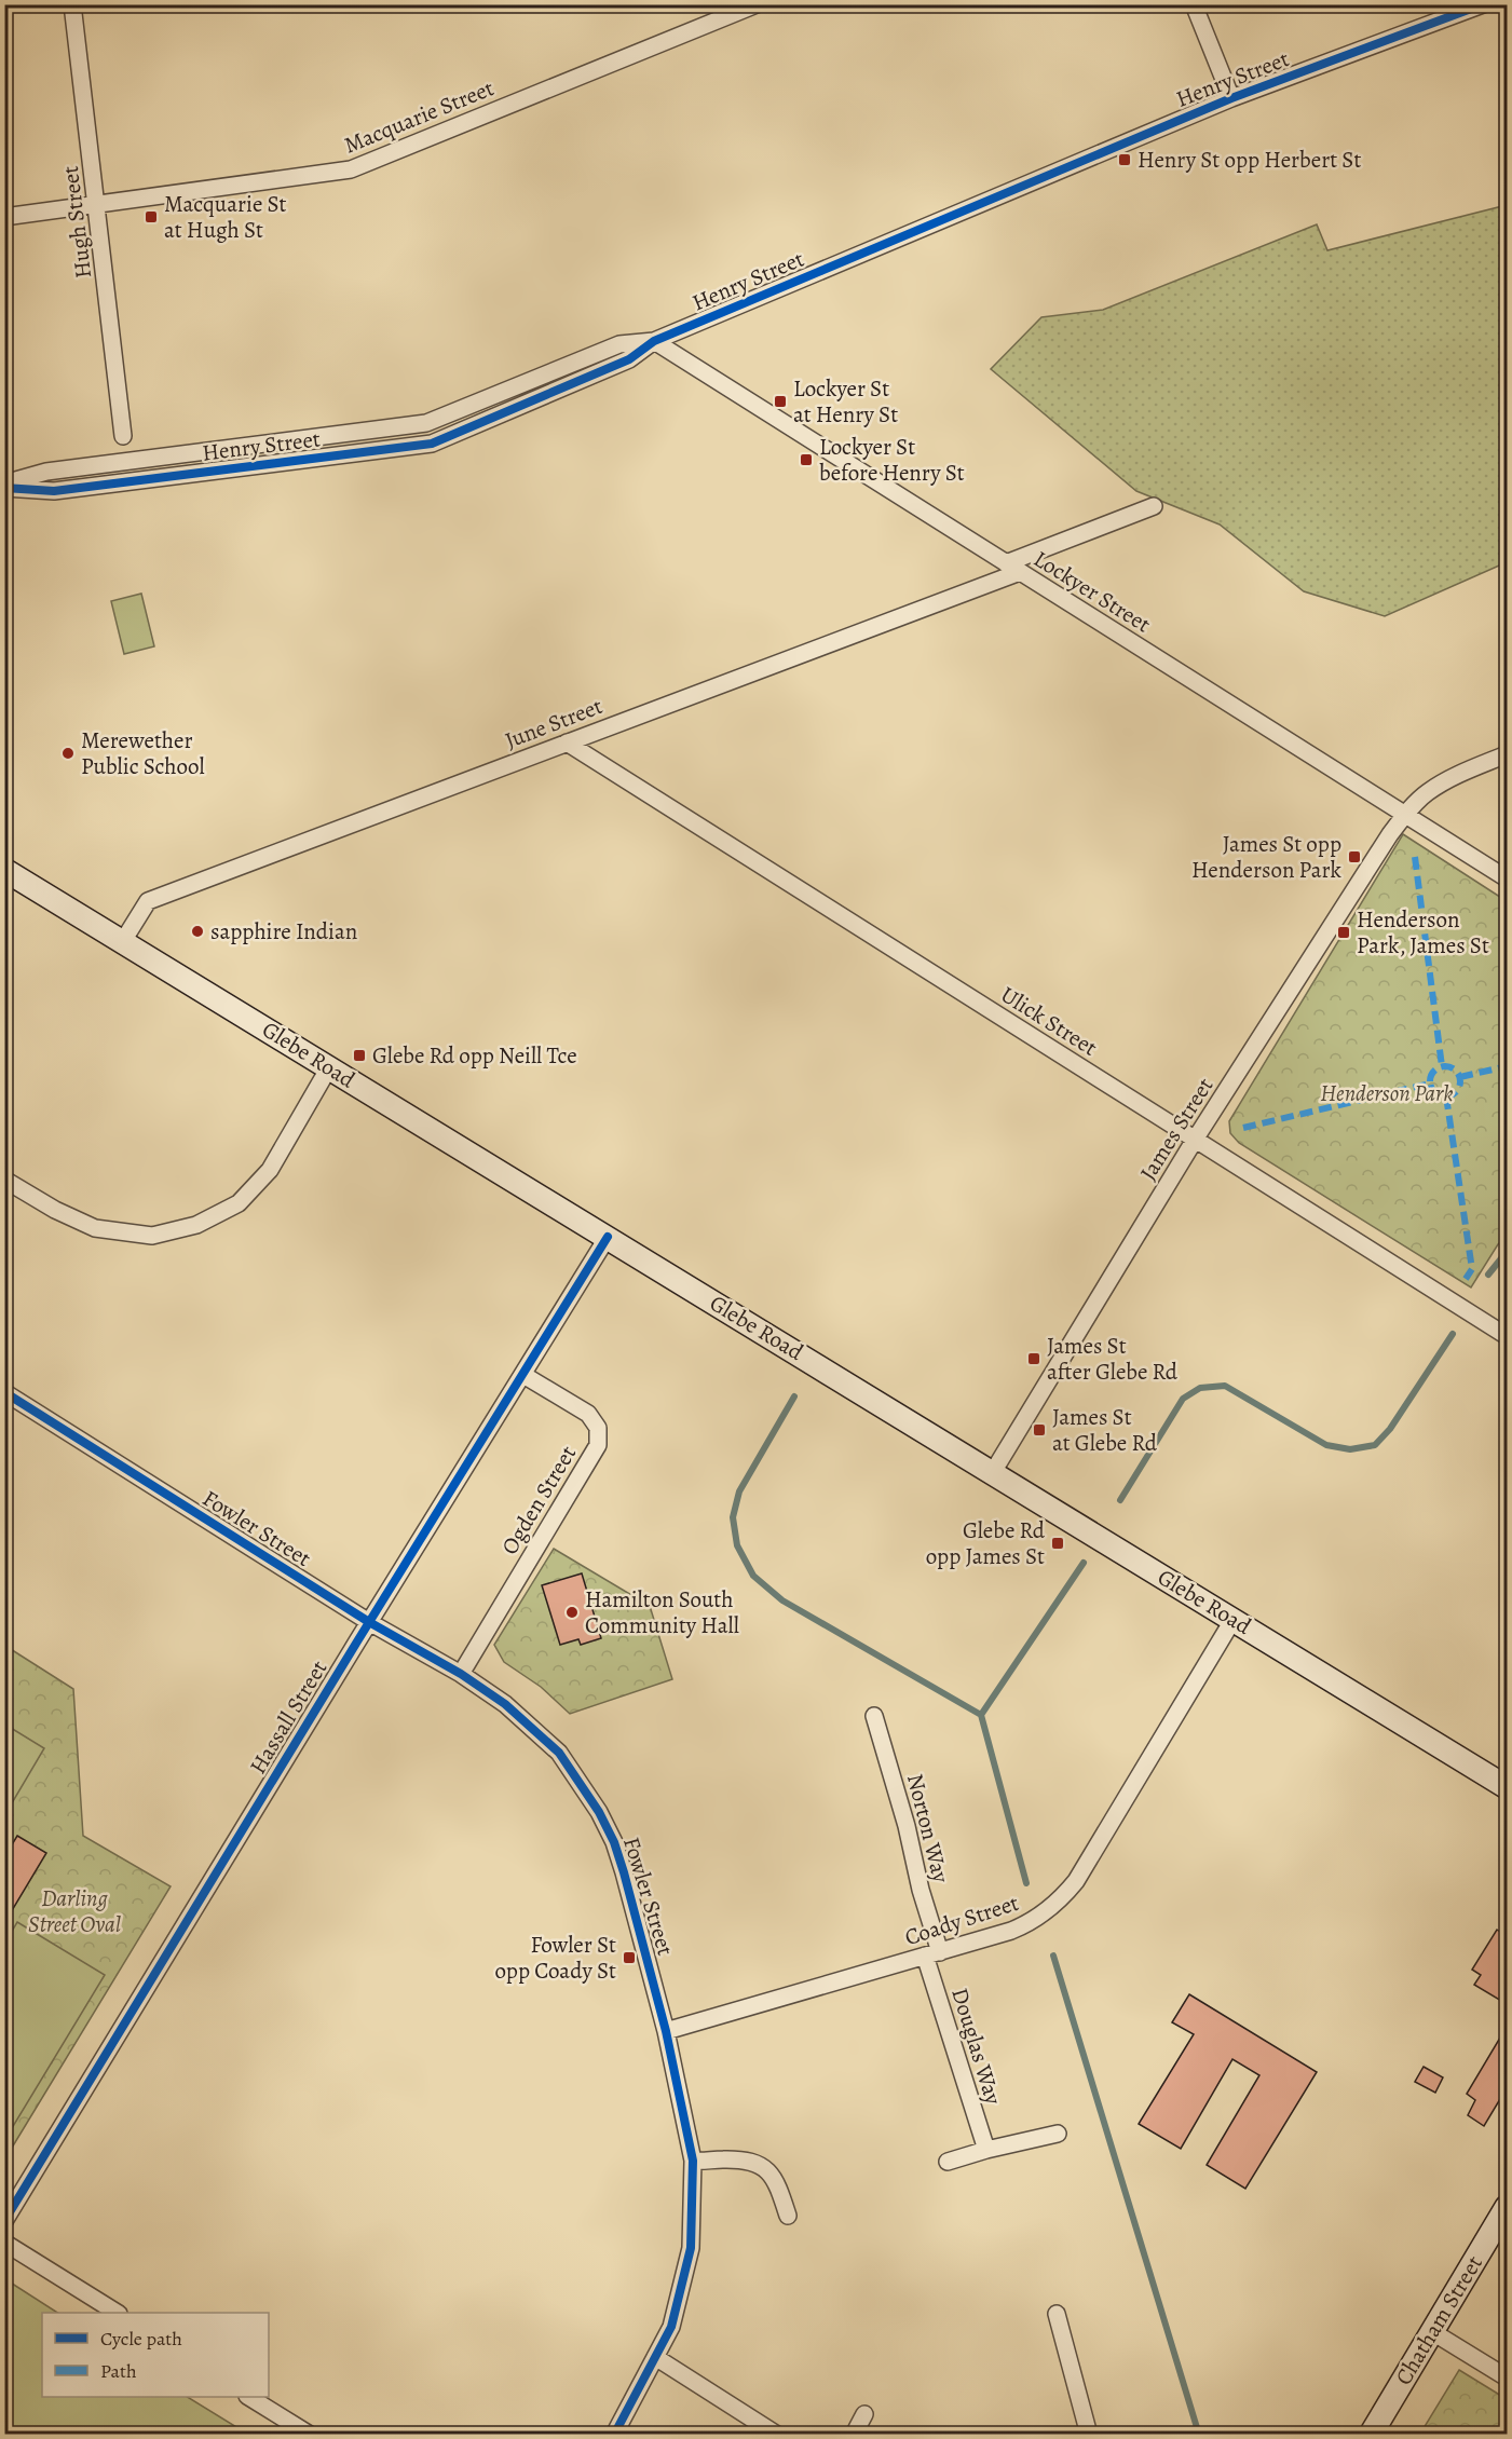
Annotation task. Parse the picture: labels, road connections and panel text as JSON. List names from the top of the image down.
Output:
{
  "streets": {
    "main road": ["Glebe Road", "Chatham Street"],
    "street": [
      "Henry Street",
      "Macquarie Street",
      "Hugh Street",
      "Lockyer Street",
      "June Street",
      "Ulick Street",
      "James Street",
      "Ogden Street",
      "Fowler Street",
      "Hassall Street",
      "Norton Way",
      "Coady Street",
      "Douglas Way"
    ]
  },
  "crossings": [
    ["Henry Street", "Lockyer Street"],
    ["Macquarie Street", "Hugh Street"],
    ["Lockyer Street", "June Street"],
    ["Lockyer Street", "James Street"],
    ["June Street", "Ulick Street"],
    ["June Street", "Glebe Road"],
    ["Ulick Street", "James Street"],
    ["Glebe Road", "James Street"],
    ["Glebe Road", "Hassall Street"],
    ["Glebe Road", "Coady Street"],
    ["Ogden Street", "Fowler Street"],
    ["Ogden Street", "Hassall Street"],
    ["Fowler Street", "Hassall Street"],
    ["Fowler Street", "Coady Street"],
    ["Norton Way", "Coady Street"],
    ["Norton Way", "Douglas Way"],
    ["Coady Street", "Douglas Way"]
  ],
  "parks": ["Henderson Park", "Darling Street Oval"],
  "places": {
    "transit": [
      "Henry St opp Herbert St",
      "Macquarie St at Hugh St",
      "Lockyer St at Henry St",
      "Lockyer St before Henry St",
      "James St opp Henderson Park",
      "Henderson Park, James St",
      "Glebe Rd opp Neill Tce",
      "James St after Glebe Rd",
      "James St at Glebe Rd",
      "Glebe Rd opp James St",
      "Fowler St opp Coady St"
    ],
    "other": ["Merewether Public School", "sapphire Indian", "Hamilton South Community Hall"]
  },
  "legend": ["Cycle path", "Path"]
}
